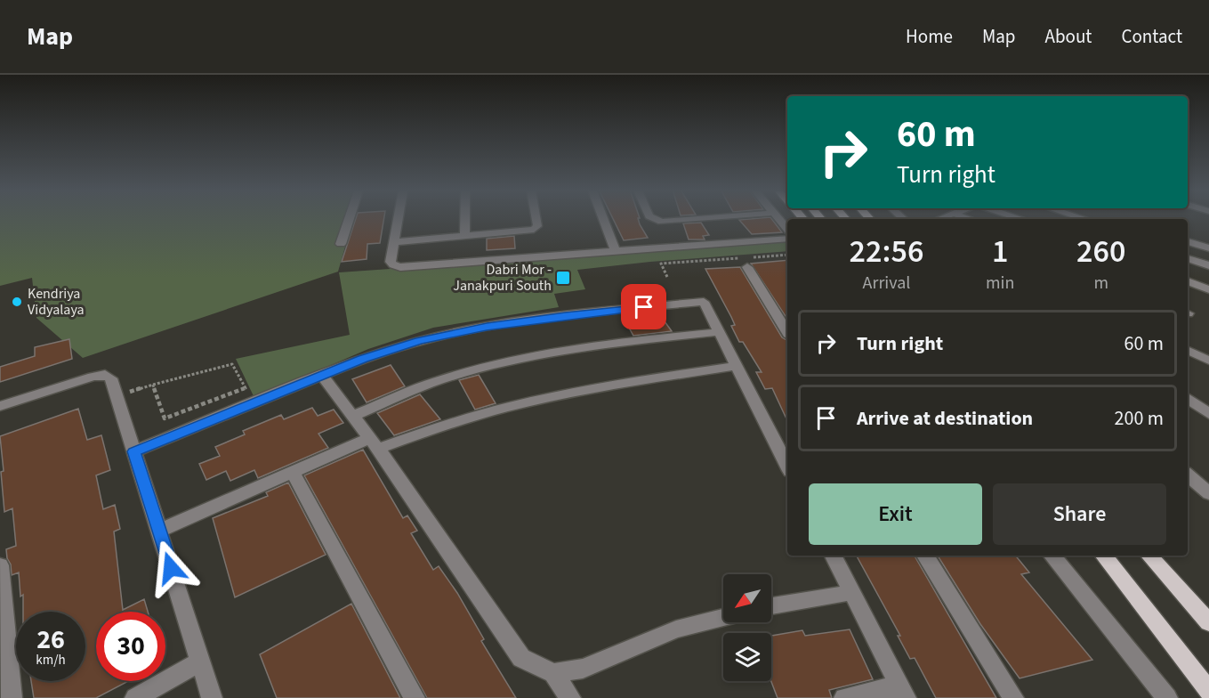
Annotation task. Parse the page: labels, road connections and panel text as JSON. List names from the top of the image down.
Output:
{
  "places": {
    "transit": ["Dabri Mor - Janakpuri South"],
    "other": ["Kendriya Vidyalaya"]
  },
  "north": "bottom left",
  "page": {
    "header": "Map",
    "nav": [
      "Home",
      "Map",
      "About",
      "Contact"
    ],
    "turn": ["60 m", "Turn right"],
    "eta": [
      "22:56",
      "Arrival",
      "1",
      "min",
      "260",
      "m"
    ],
    "list": [
      {
        "name": "Turn right",
        "value": "60 m"
      },
      {
        "name": "Arrive at destination",
        "value": "200 m"
      }
    ],
    "buttons": ["Exit", "Share"],
    "speed": "26 km/h",
    "limit": "30"
  }
}
